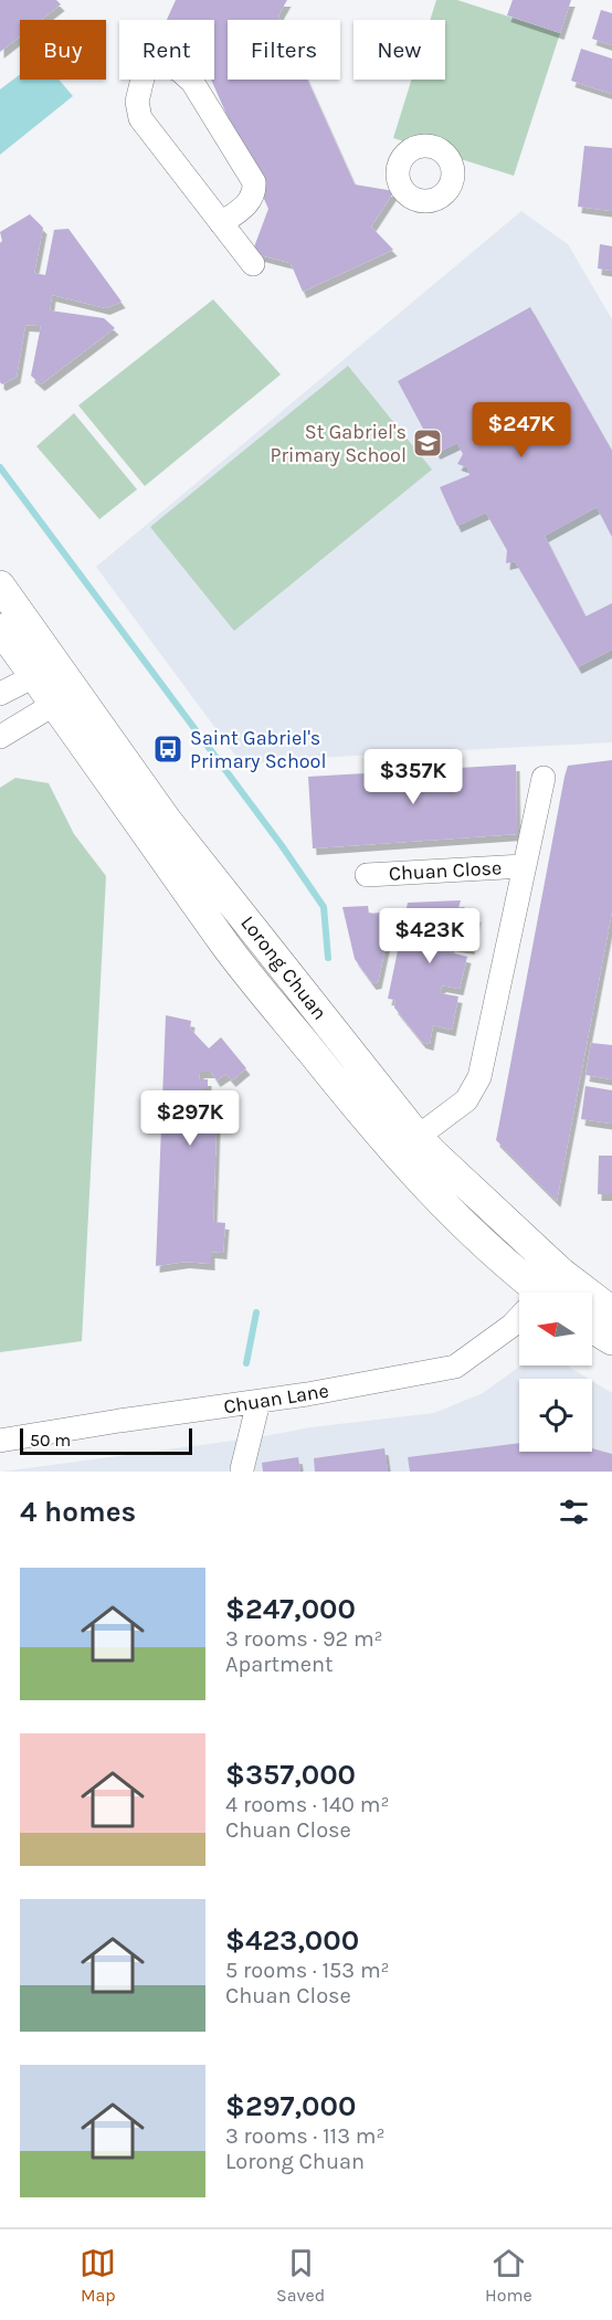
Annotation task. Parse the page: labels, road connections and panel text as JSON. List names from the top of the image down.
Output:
{
  "streets": {
    "main road": ["Lorong Chuan"],
    "street": ["Chuan Close", "Chuan Lane"]
  },
  "crossings": [
    ["Chuan Close", "Lorong Chuan"]
  ],
  "places": {
    "school or university": ["St Gabriel's Primary School"],
    "bus stop": ["Saint Gabriel's Primary School"]
  },
  "scale_bar": "50 m",
  "north": "left",
  "page": {
    "chip": [
      "Buy",
      "Rent",
      "Filters",
      "New"
    ],
    "price": [
      "$247K",
      "$357K",
      "$423K",
      "$297K"
    ],
    "scale": "50 m",
    "heading": "4 homes",
    "list": [
      {
        "name": "$247,000",
        "note": "3 rooms · 92 m² · Apartment"
      },
      {
        "name": "$357,000",
        "note": "4 rooms · 140 m² · Chuan Close"
      },
      {
        "name": "$423,000",
        "note": "5 rooms · 153 m² · Chuan Close"
      },
      {
        "name": "$297,000",
        "note": "3 rooms · 113 m² · Lorong Chuan"
      }
    ],
    "tabs": ["Map", "Saved", "Home"]
  }
}
